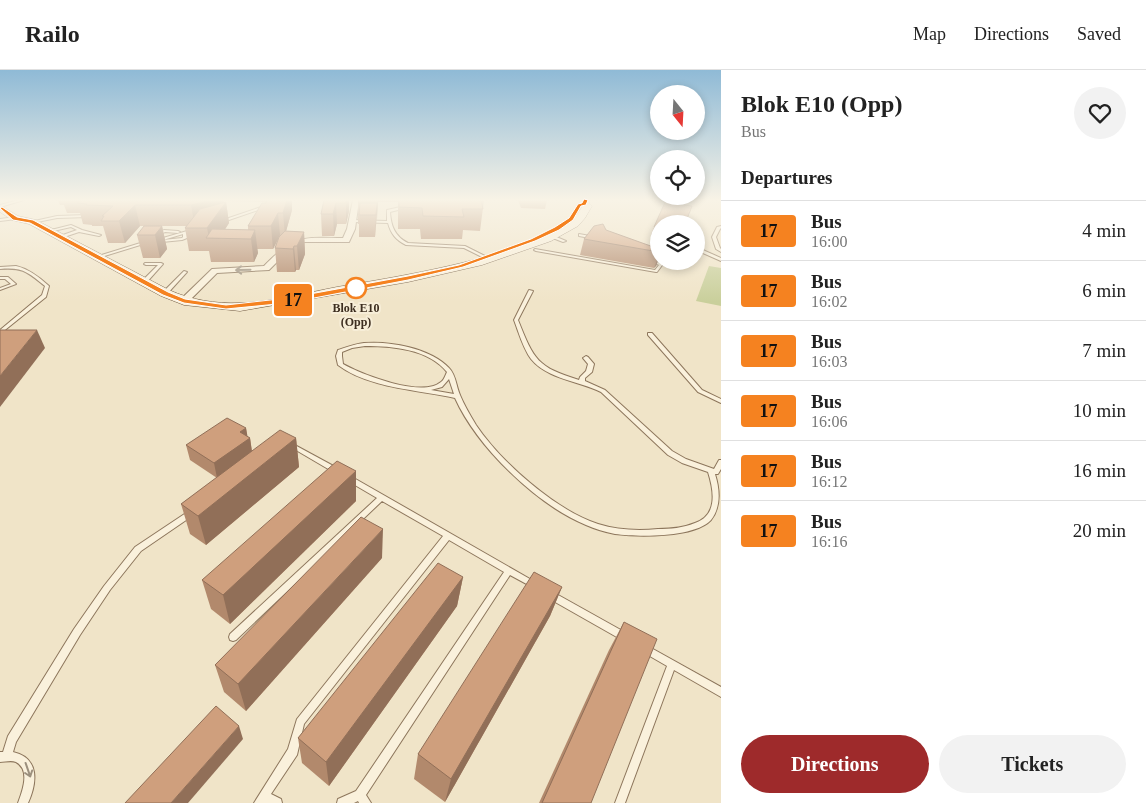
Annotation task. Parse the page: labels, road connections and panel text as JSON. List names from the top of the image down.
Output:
{
  "places": ["Blok E10 (Opp)"],
  "lines": ["bus line 17"],
  "north": "bottom",
  "page": {
    "header": "Railo",
    "nav": ["Map", "Directions", "Saved"],
    "on_map": "17",
    "heading": [
      ["Blok E10 (Opp)", "Bus"],
      "Departures"
    ],
    "list": [
      {
        "mark": "17",
        "name": "Bus",
        "note": "16:00",
        "value": "4 min"
      },
      {
        "mark": "17",
        "name": "Bus",
        "note": "16:02",
        "value": "6 min"
      },
      {
        "mark": "17",
        "name": "Bus",
        "note": "16:03",
        "value": "7 min"
      },
      {
        "mark": "17",
        "name": "Bus",
        "note": "16:06",
        "value": "10 min"
      },
      {
        "mark": "17",
        "name": "Bus",
        "note": "16:12",
        "value": "16 min"
      },
      {
        "mark": "17",
        "name": "Bus",
        "note": "16:16",
        "value": "20 min"
      }
    ],
    "buttons": ["Directions", "Tickets"]
  }
}
